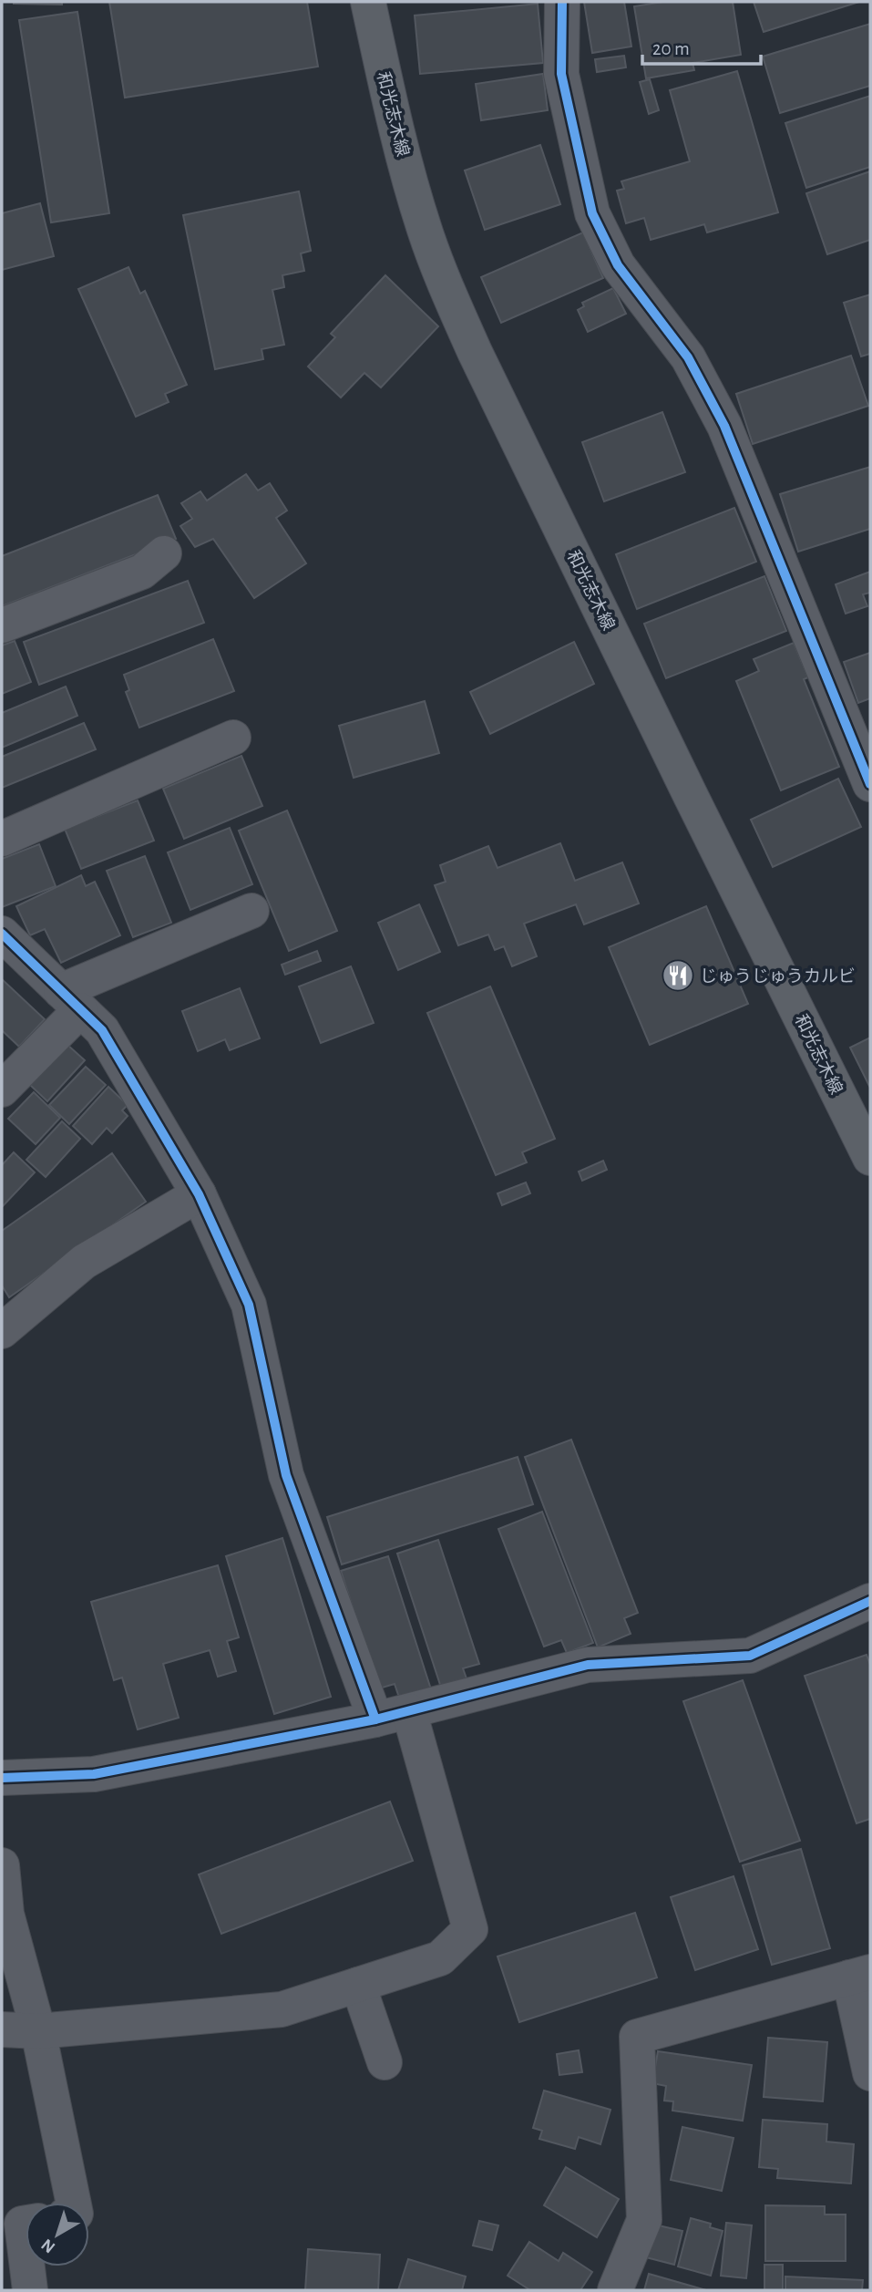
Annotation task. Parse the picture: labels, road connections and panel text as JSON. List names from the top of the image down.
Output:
{
  "streets": {
    "main road": ["和光志木線"]
  },
  "places": {
    "restaurant": ["じゅうじゅうカルビ"]
  },
  "scale_bar": "20 m",
  "north": "bottom left"
}
